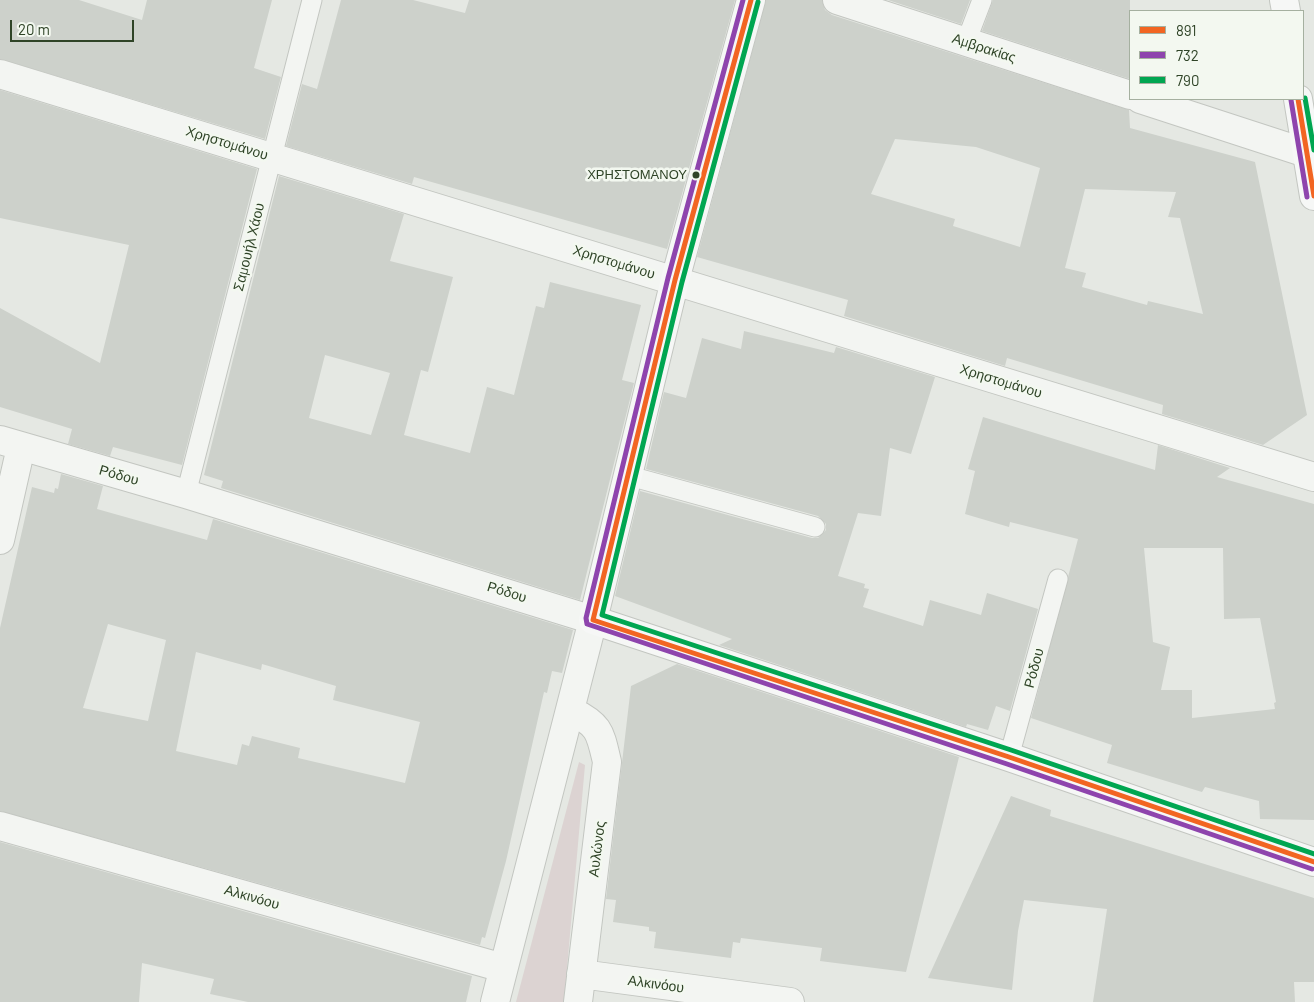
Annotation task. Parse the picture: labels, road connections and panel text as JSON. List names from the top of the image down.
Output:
{
  "streets": {
    "main road": ["Ρόδου"],
    "street": [
      "Αμβρακίας",
      "Χρηστομάνου",
      "Αυλώνος",
      "Αλκινόου"
    ],
    "lane": ["Σαμουήλ Χάου"]
  },
  "crossings": [
    ["Χρηστομάνου", "Σαμουήλ Χάου"],
    ["Σαμουήλ Χάου", "Ρόδου"],
    ["Αυλώνος", "Αλκινόου"]
  ],
  "places": ["ΧΡΗΣΤΟΜΑΝΟΥ"],
  "lines": ["transit line 891", "transit line 732", "transit line 790"],
  "legend": ["891", "732", "790"],
  "scale_bar": "20 m"
}
